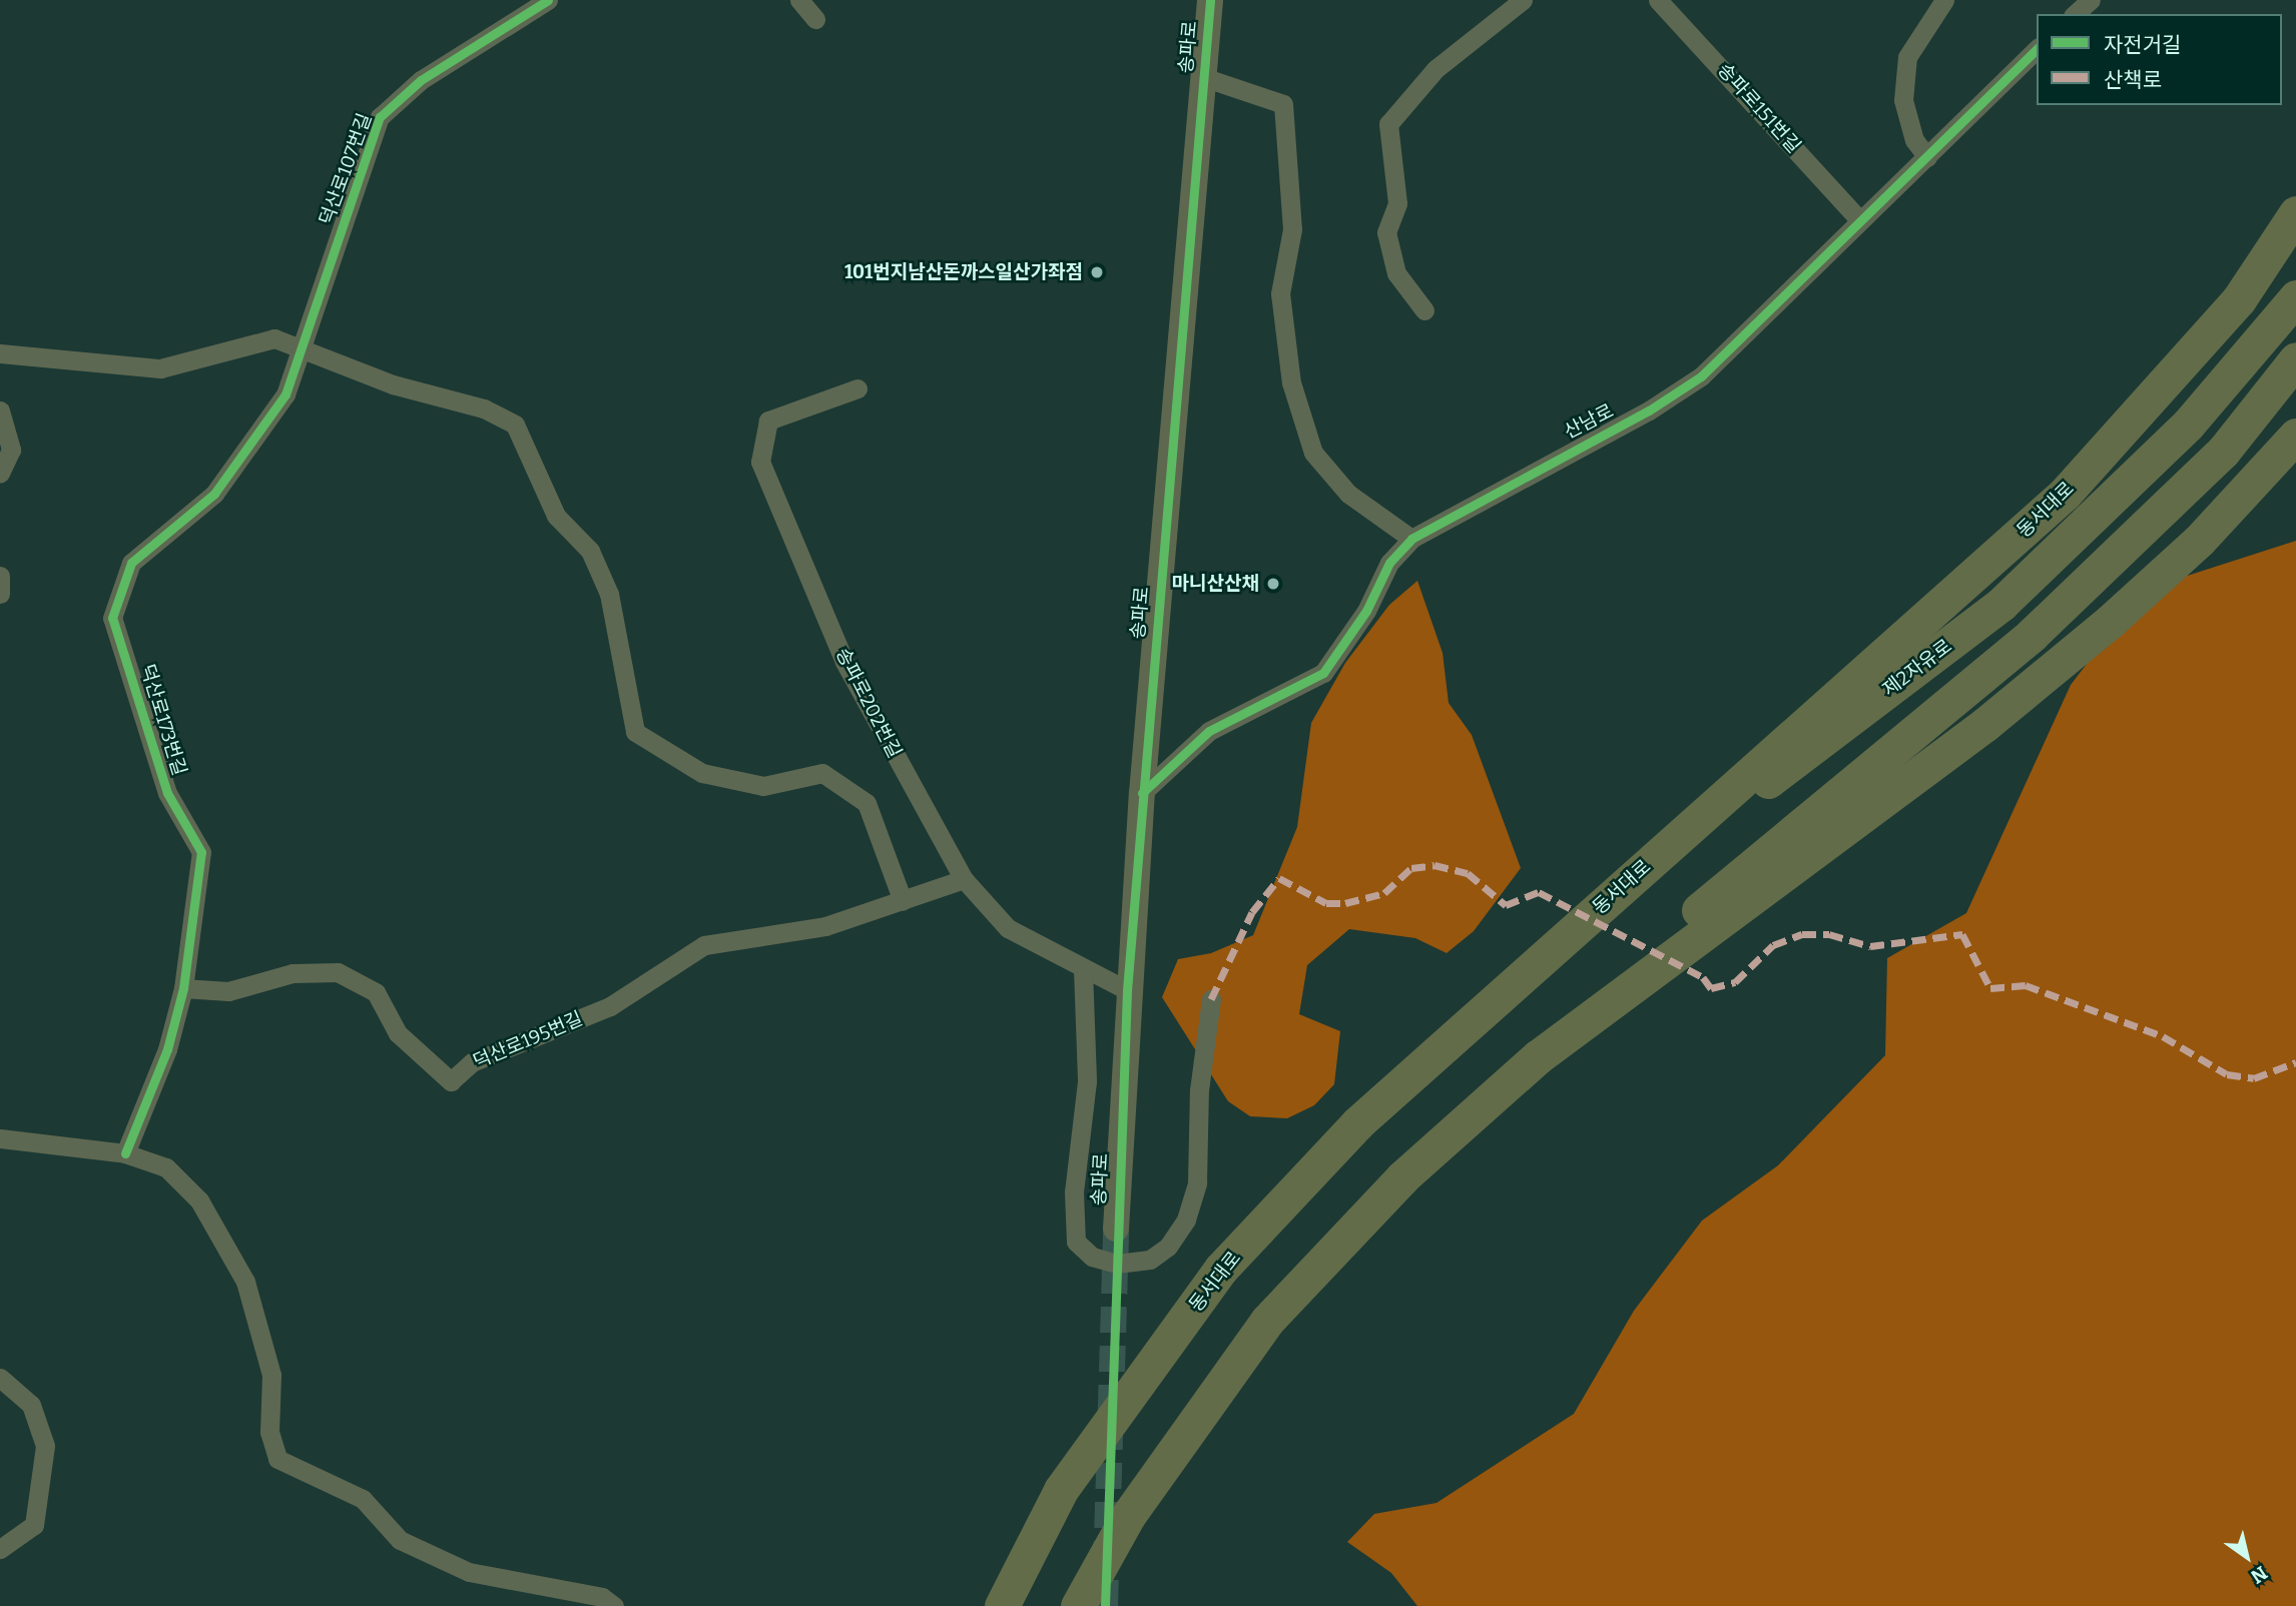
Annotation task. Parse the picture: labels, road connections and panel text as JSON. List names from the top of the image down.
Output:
{
  "streets": {
    "highway": ["동서대로", "제2자유로"],
    "street": [
      "송파로",
      "송파로151번길",
      "덕산로107번길",
      "산남로",
      "송파로202번길",
      "덕산로173번길",
      "덕산로195번길"
    ]
  },
  "crossings": [
    ["송파로", "산남로"],
    ["송파로", "송파로202번길"],
    ["송파로151번길", "산남로"],
    ["덕산로107번길", "덕산로173번길"],
    ["동서대로", "제2자유로"],
    ["덕산로173번길", "덕산로195번길"]
  ],
  "places": ["101번지남산돈까스일산가좌점", "마니산산채"],
  "legend": ["자전거길", "산책로"],
  "north": "bottom right"
}
